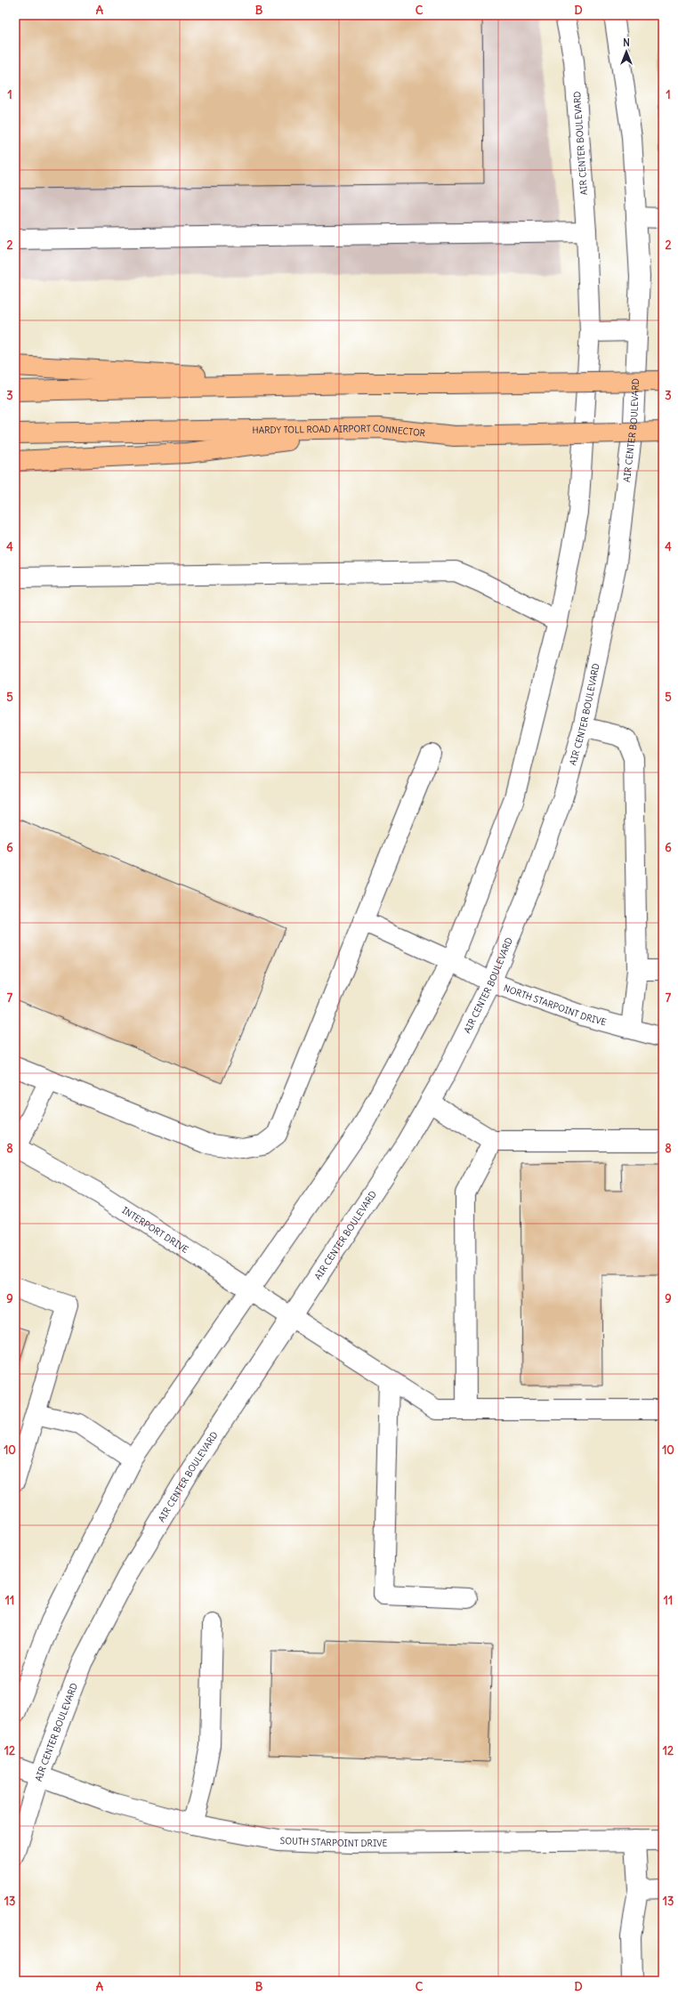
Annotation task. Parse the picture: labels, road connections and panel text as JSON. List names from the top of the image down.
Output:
{
  "streets": {
    "highway": ["HARDY TOLL ROAD AIRPORT CONNECTOR"],
    "street": [
      "AIR CENTER BOULEVARD",
      "NORTH STARPOINT DRIVE",
      "INTERPORT DRIVE",
      "SOUTH STARPOINT DRIVE"
    ]
  },
  "crossings": [
    ["AIR CENTER BOULEVARD", "NORTH STARPOINT DRIVE"],
    ["AIR CENTER BOULEVARD", "INTERPORT DRIVE"],
    ["AIR CENTER BOULEVARD", "SOUTH STARPOINT DRIVE"]
  ],
  "north": "top",
  "grid": {
    "columns": [
      "A",
      "B",
      "C",
      "D"
    ],
    "rows": [
      "1",
      "2",
      "3",
      "4",
      "5",
      "6",
      "7",
      "8",
      "9",
      "10",
      "11",
      "12",
      "13"
    ]
  }
}
